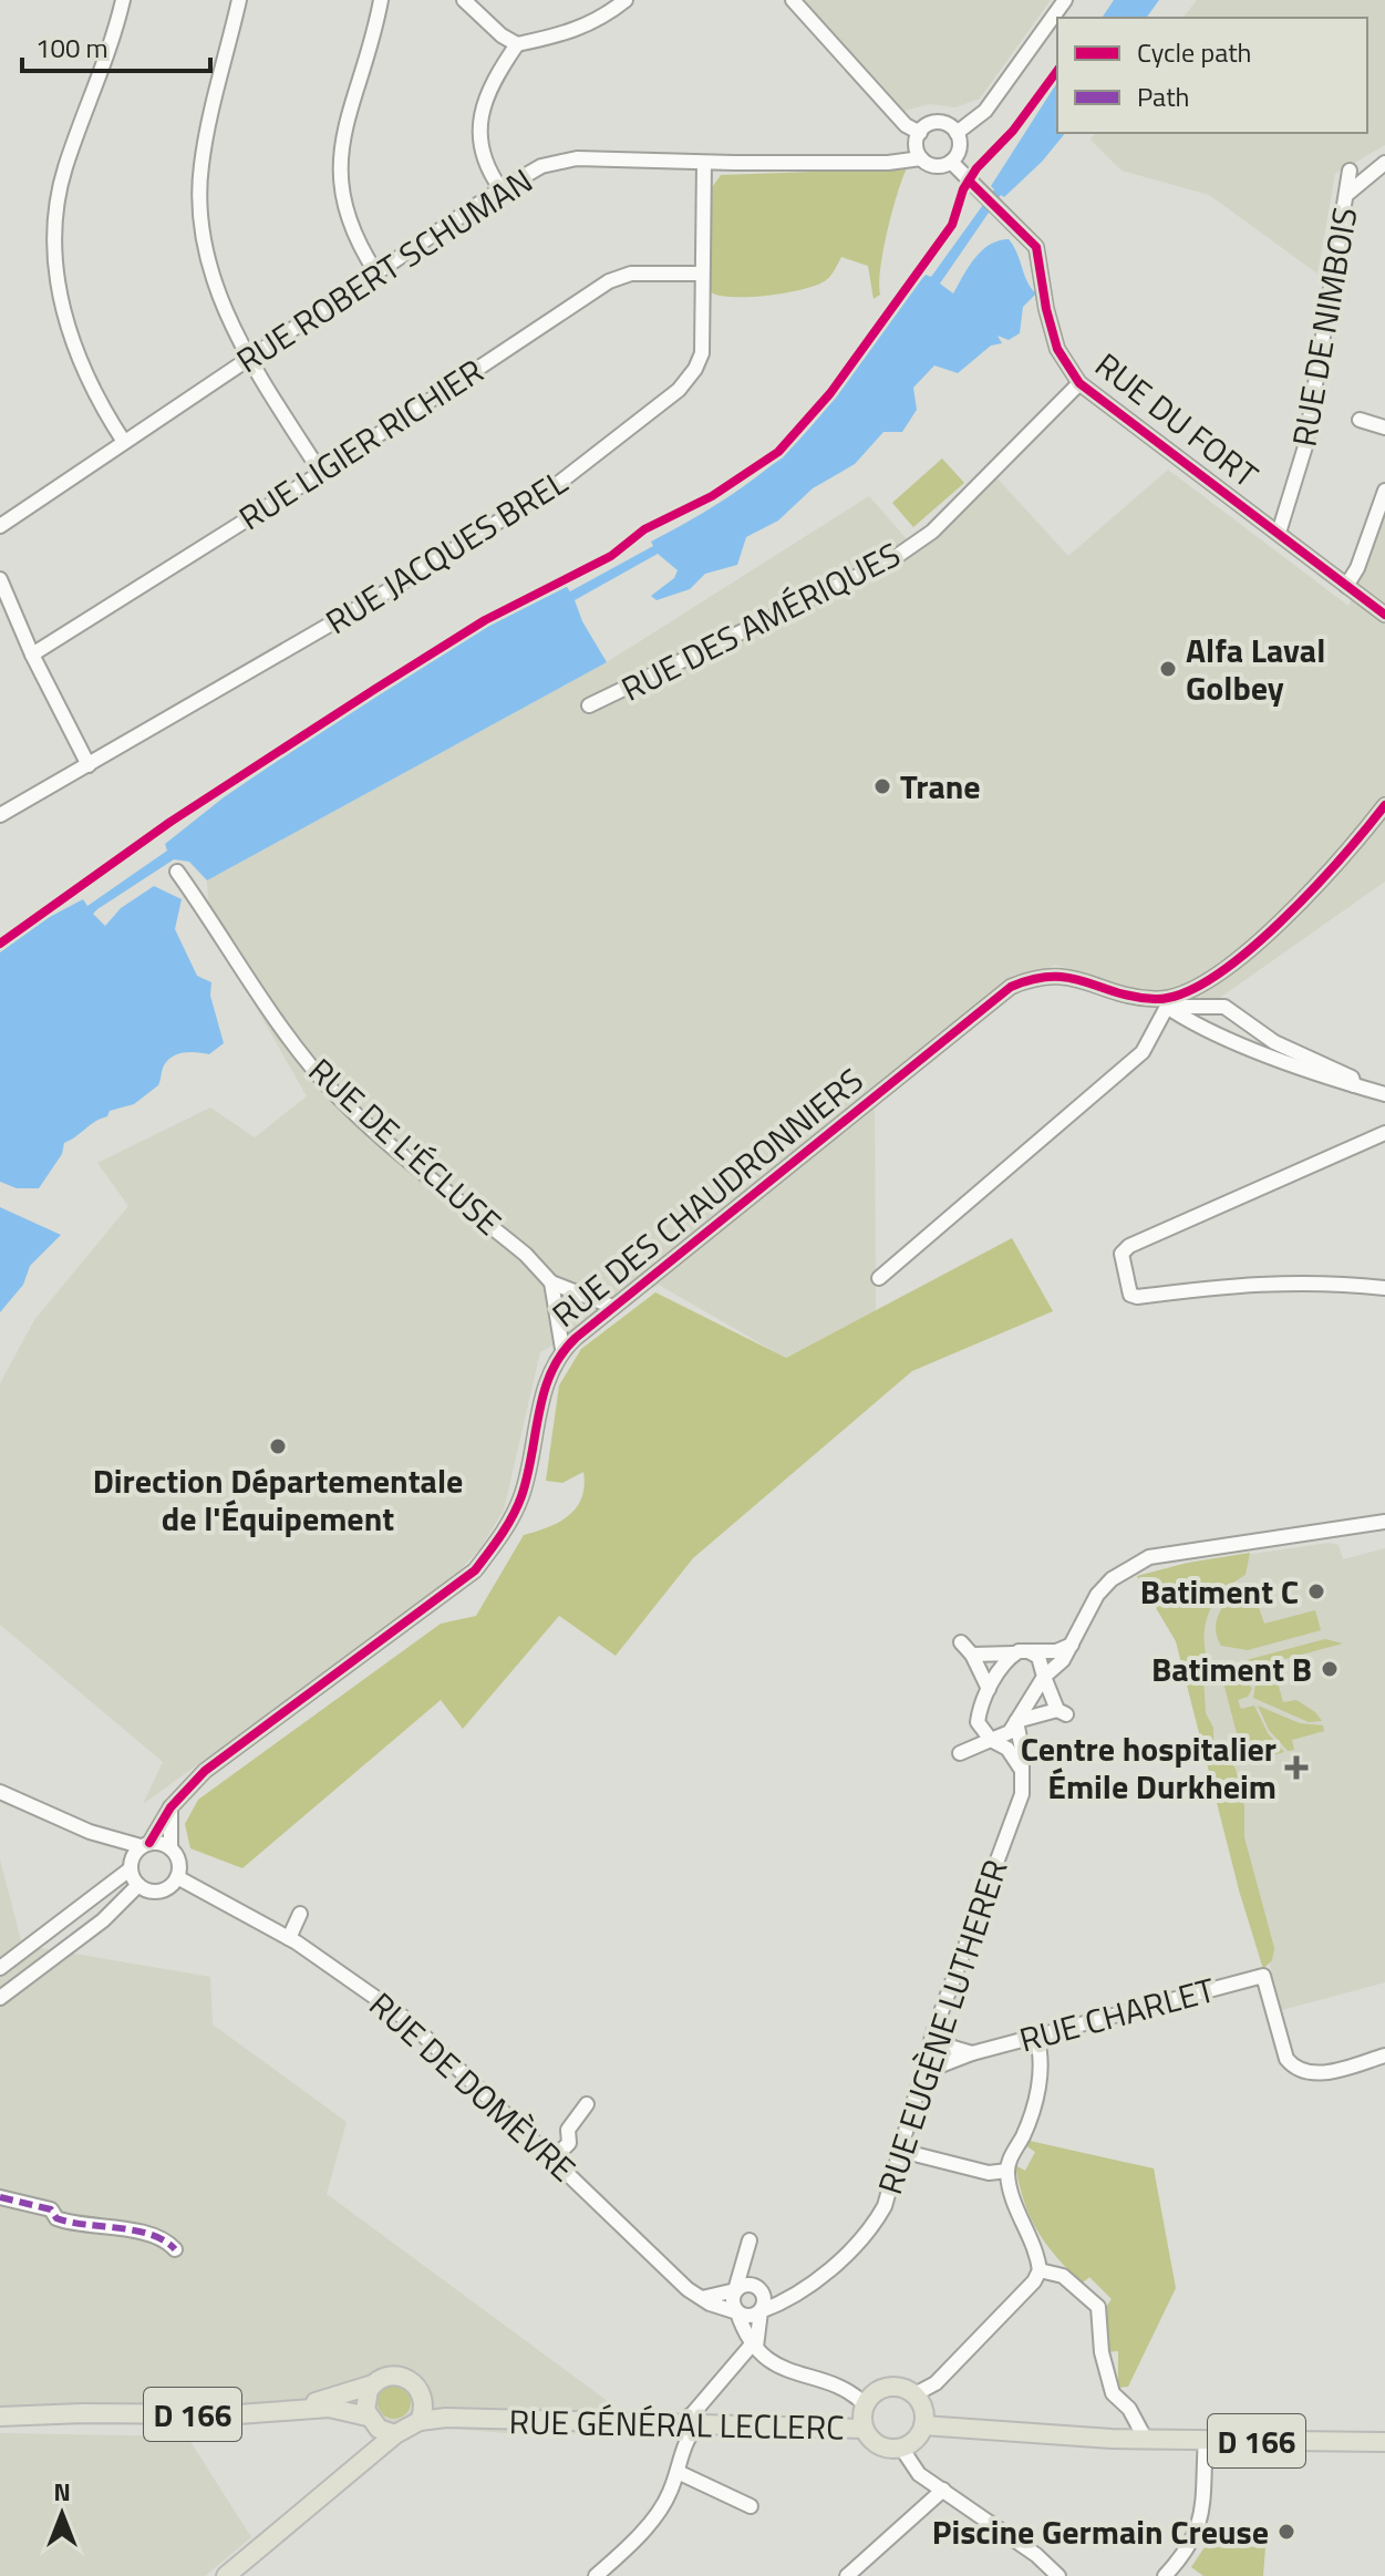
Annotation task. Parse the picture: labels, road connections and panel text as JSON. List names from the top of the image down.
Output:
{
  "streets": {
    "main road": ["D 166", "RUE GÉNÉRAL LECLERC"],
    "street": [
      "RUE ROBERT SCHUMAN",
      "RUE DE NIMBOIS",
      "RUE DU FORT",
      "RUE LIGIER RICHIER",
      "RUE JACQUES BREL",
      "RUE DES AMÉRIQUES",
      "RUE DE L'ÉCLUSE",
      "RUE DES CHAUDRONNIERS",
      "RUE CHARLET",
      "RUE EUGÈNE LUTHERER",
      "RUE DE DOMÈVRE"
    ]
  },
  "crossings": [
    ["RUE ROBERT SCHUMAN", "RUE DU FORT"],
    ["RUE ROBERT SCHUMAN", "RUE JACQUES BREL"],
    ["RUE DE NIMBOIS", "RUE DU FORT"],
    ["RUE DU FORT", "RUE DES AMÉRIQUES"],
    ["RUE LIGIER RICHIER", "RUE JACQUES BREL"],
    ["RUE DE L'ÉCLUSE", "RUE DES CHAUDRONNIERS"],
    ["RUE DES CHAUDRONNIERS", "RUE DE DOMÈVRE"],
    ["RUE CHARLET", "RUE EUGÈNE LUTHERER"],
    ["RUE EUGÈNE LUTHERER", "RUE DE DOMÈVRE"],
    ["D 166", "RUE GÉNÉRAL LECLERC"]
  ],
  "places": {
    "other": [
      "Alfa Laval Golbey",
      "Trane",
      "Direction Départementale de l'Équipement",
      "Batiment C",
      "Batiment B",
      "Piscine Germain Creuse"
    ],
    "health": ["Centre hospitalier Émile Durkheim"]
  },
  "legend": ["Cycle path", "Path"],
  "scale_bar": "100 m",
  "north": "top"
}
